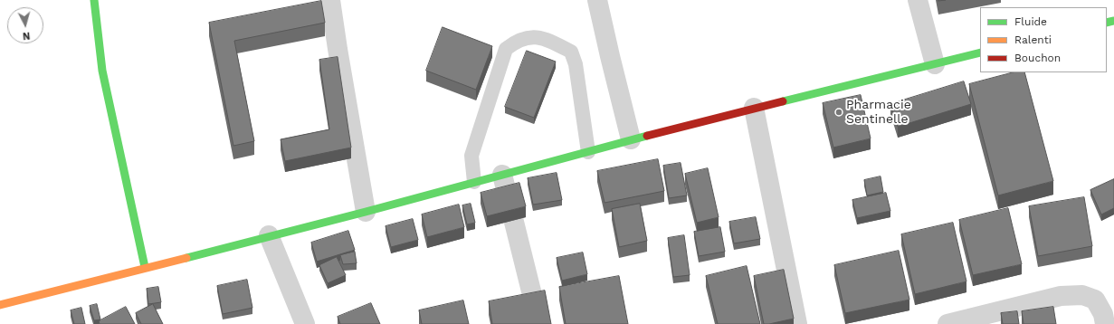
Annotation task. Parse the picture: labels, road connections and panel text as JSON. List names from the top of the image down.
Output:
{
  "places": ["Pharmacie Sentinelle"],
  "legend": ["Fluide", "Ralenti", "Bouchon"],
  "north": "bottom"
}
